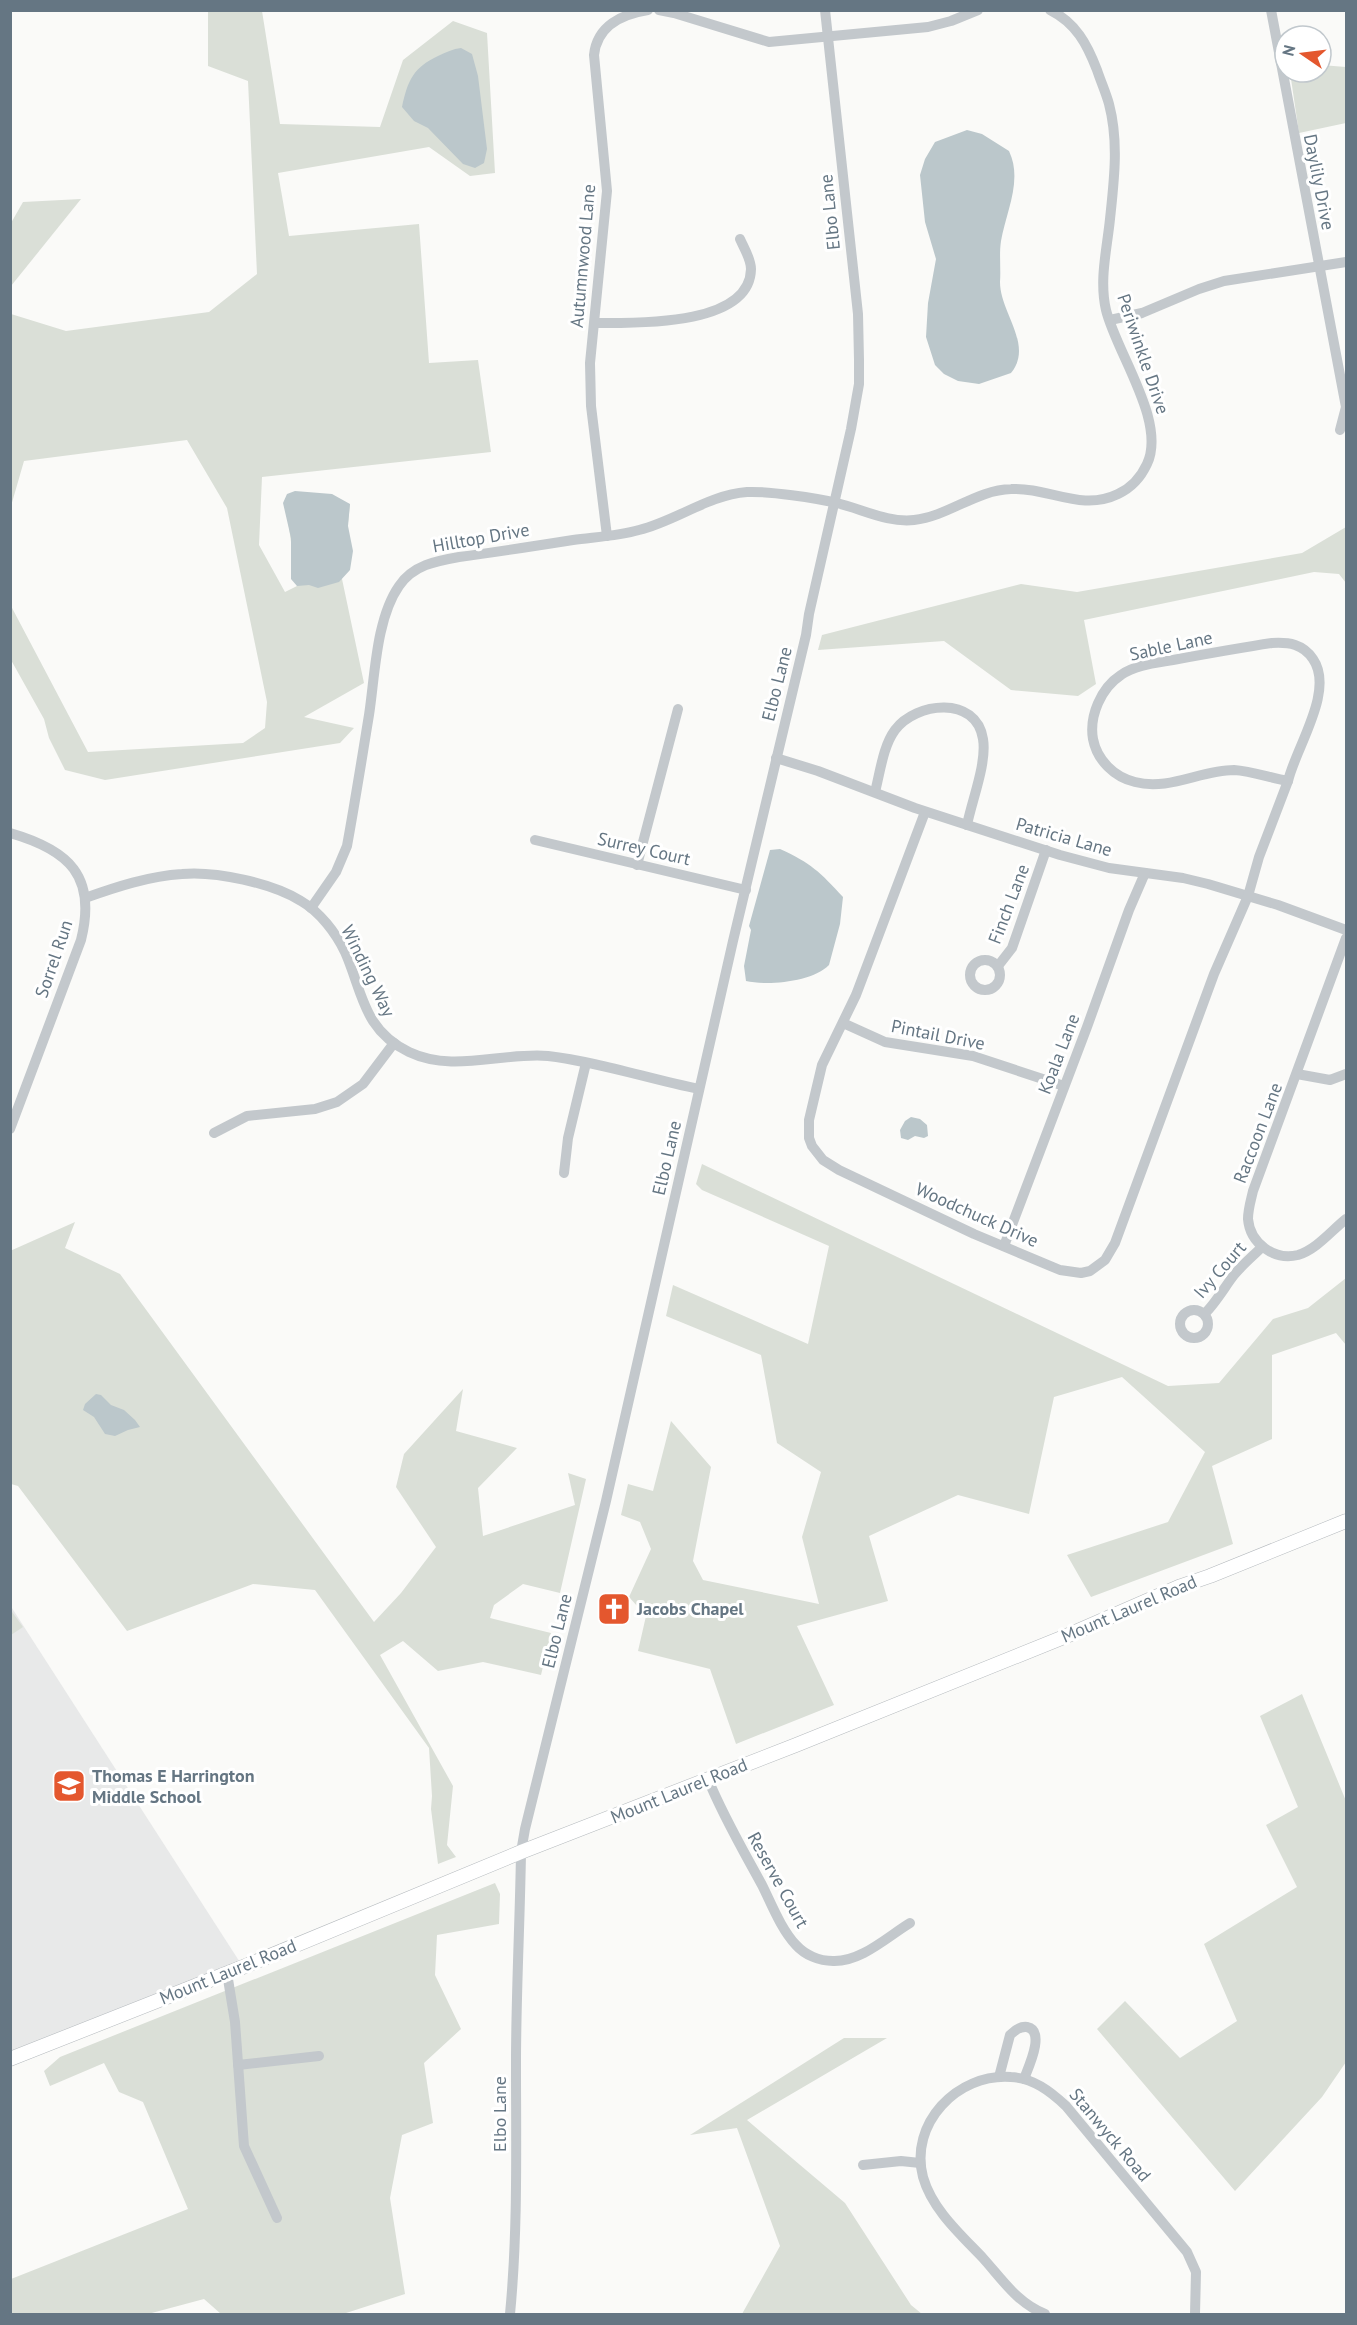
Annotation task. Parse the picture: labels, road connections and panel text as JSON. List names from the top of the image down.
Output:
{
  "streets": {
    "main road": ["Mount Laurel Road"],
    "street": [
      "Daylily Drive",
      "Elbo Lane",
      "Autumnwood Lane",
      "Periwinkle Drive",
      "Hilltop Drive",
      "Sable Lane",
      "Patricia Lane",
      "Surrey Court",
      "Finch Lane",
      "Sorrel Run",
      "Winding Way",
      "Pintail Drive",
      "Koala Lane",
      "Raccoon Lane",
      "Woodchuck Drive",
      "Ivy Court",
      "Reserve Court",
      "Stanwyck Road"
    ]
  },
  "crossings": [
    ["Elbo Lane", "Periwinkle Drive"],
    ["Elbo Lane", "Hilltop Drive"],
    ["Elbo Lane", "Patricia Lane"],
    ["Elbo Lane", "Surrey Court"],
    ["Elbo Lane", "Winding Way"],
    ["Elbo Lane", "Mount Laurel Road"],
    ["Autumnwood Lane", "Hilltop Drive"],
    ["Periwinkle Drive", "Hilltop Drive"],
    ["Hilltop Drive", "Winding Way"],
    ["Sable Lane", "Patricia Lane"],
    ["Sable Lane", "Woodchuck Drive"],
    ["Patricia Lane", "Finch Lane"],
    ["Patricia Lane", "Koala Lane"],
    ["Patricia Lane", "Woodchuck Drive"],
    ["Sorrel Run", "Winding Way"],
    ["Pintail Drive", "Koala Lane"],
    ["Pintail Drive", "Woodchuck Drive"],
    ["Koala Lane", "Woodchuck Drive"],
    ["Raccoon Lane", "Ivy Court"],
    ["Mount Laurel Road", "Reserve Court"]
  ],
  "places": {
    "church": ["Jacobs Chapel"],
    "school or university": ["Thomas E Harrington Middle School"]
  },
  "north": "left"
}
